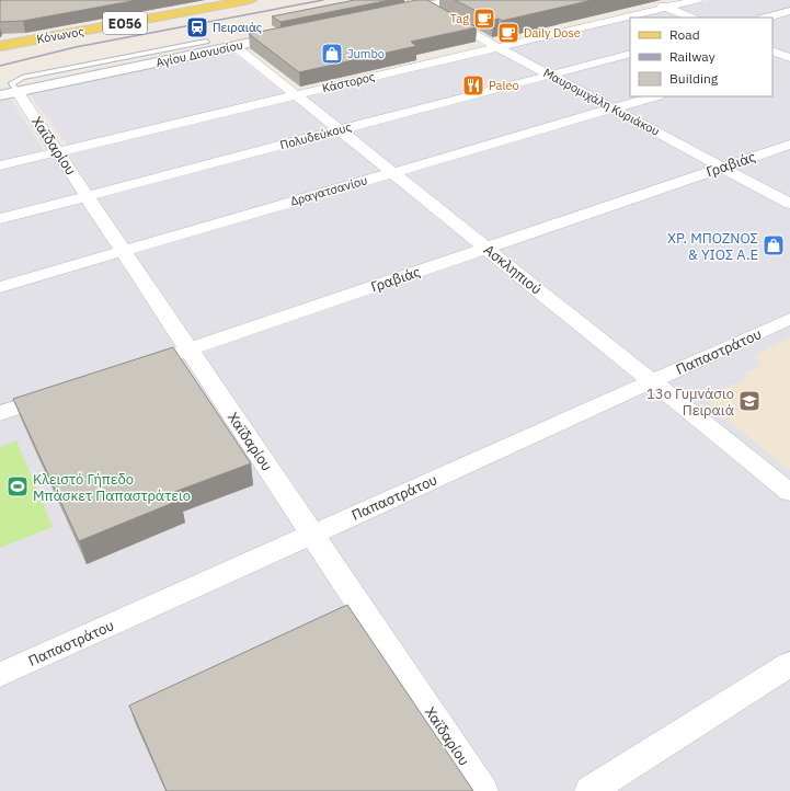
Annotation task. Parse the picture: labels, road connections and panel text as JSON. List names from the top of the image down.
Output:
{
  "streets": {
    "main road": ["ΕΟ56", "Κόνωνος", "Αγίου Διονυσίου"],
    "street": [
      "Κάστορος",
      "Μαυρομιχάλη Κυριάκου",
      "Πολυδεύκους",
      "Χαϊδαρίου",
      "Γραβιάς",
      "Δραγατσανίου",
      "Ασκληπιού",
      "Παπαστράτου"
    ]
  },
  "crossings": [
    ["Αγίου Διονυσίου", "Χαϊδαρίου"],
    ["Αγίου Διονυσίου", "Ασκληπιού"],
    ["Κάστορος", "Μαυρομιχάλη Κυριάκου"],
    ["Κάστορος", "Χαϊδαρίου"],
    ["Κάστορος", "Ασκληπιού"],
    ["Μαυρομιχάλη Κυριάκου", "Πολυδεύκους"],
    ["Μαυρομιχάλη Κυριάκου", "Γραβιάς"],
    ["Μαυρομιχάλη Κυριάκου", "Δραγατσανίου"],
    ["Πολυδεύκους", "Χαϊδαρίου"],
    ["Πολυδεύκους", "Ασκληπιού"],
    ["Χαϊδαρίου", "Γραβιάς"],
    ["Χαϊδαρίου", "Δραγατσανίου"],
    ["Χαϊδαρίου", "Παπαστράτου"],
    ["Γραβιάς", "Ασκληπιού"],
    ["Δραγατσανίου", "Ασκληπιού"],
    ["Ασκληπιού", "Παπαστράτου"]
  ],
  "places": {
    "cafe": ["Tag", "Daily Dose"],
    "station": ["Πειραιάς"],
    "shop": ["Jumbo", "ΧΡ. ΜΠΟΖΝΟΣ & ΥΙΟΣ Α.Ε"],
    "restaurant": ["Paleo"],
    "school or university": ["13ο Γυμνάσιο Πειραιά"],
    "sports": ["Κλειστό Γήπεδο Μπάσκετ Παπαστράτειο"]
  },
  "legend": ["Road", "Railway", "Building"]
}
